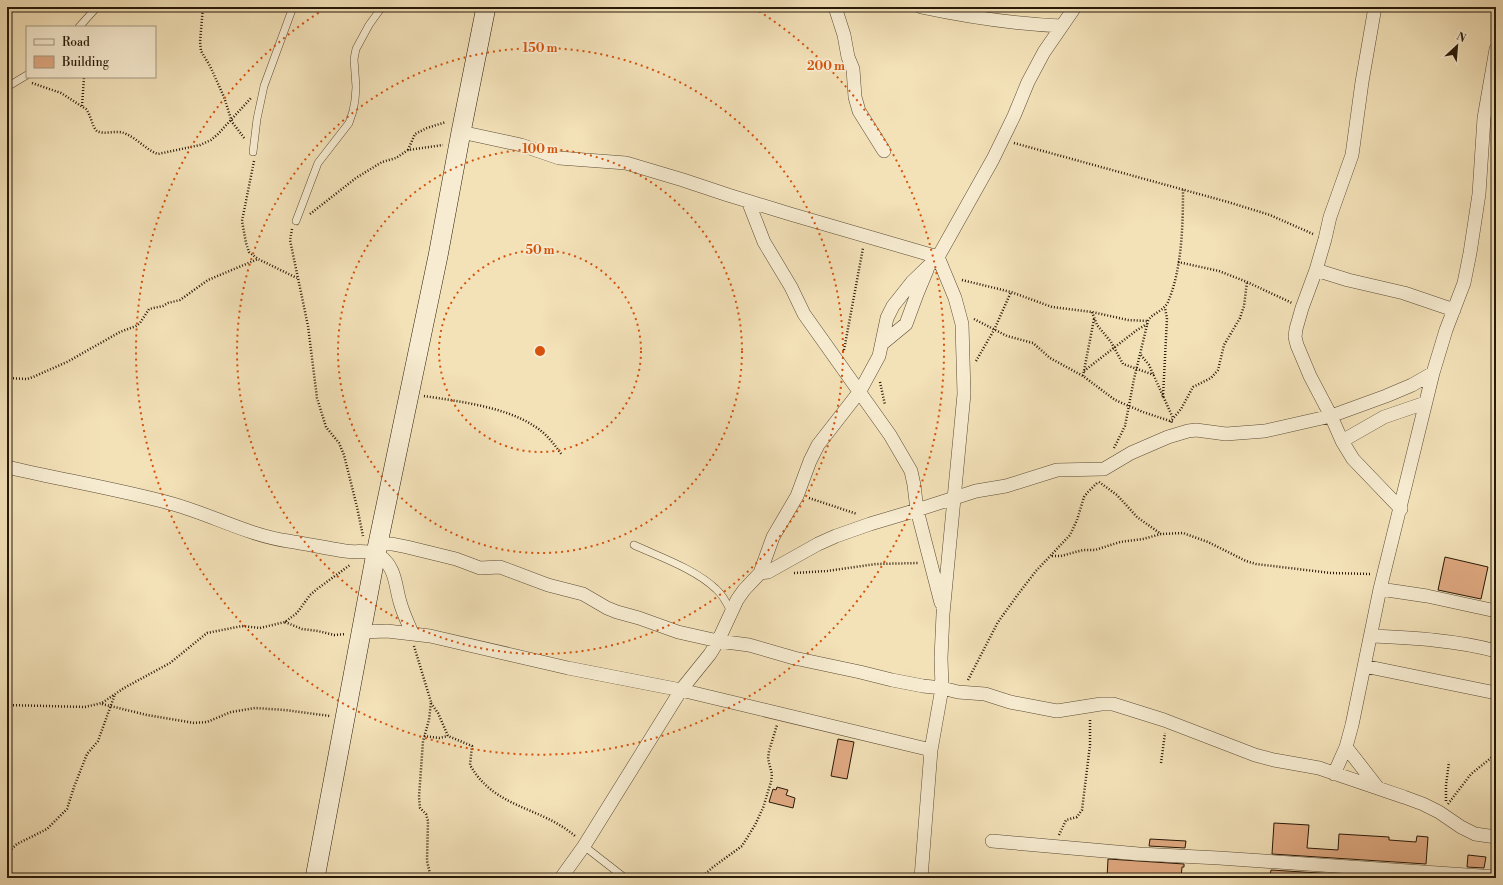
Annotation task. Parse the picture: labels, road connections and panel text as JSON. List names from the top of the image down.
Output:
{
  "legend": ["Road", "Building"],
  "north": "top right",
  "rings": [
    "150 m",
    "200 m",
    "100 m",
    "50 m"
  ]
}
